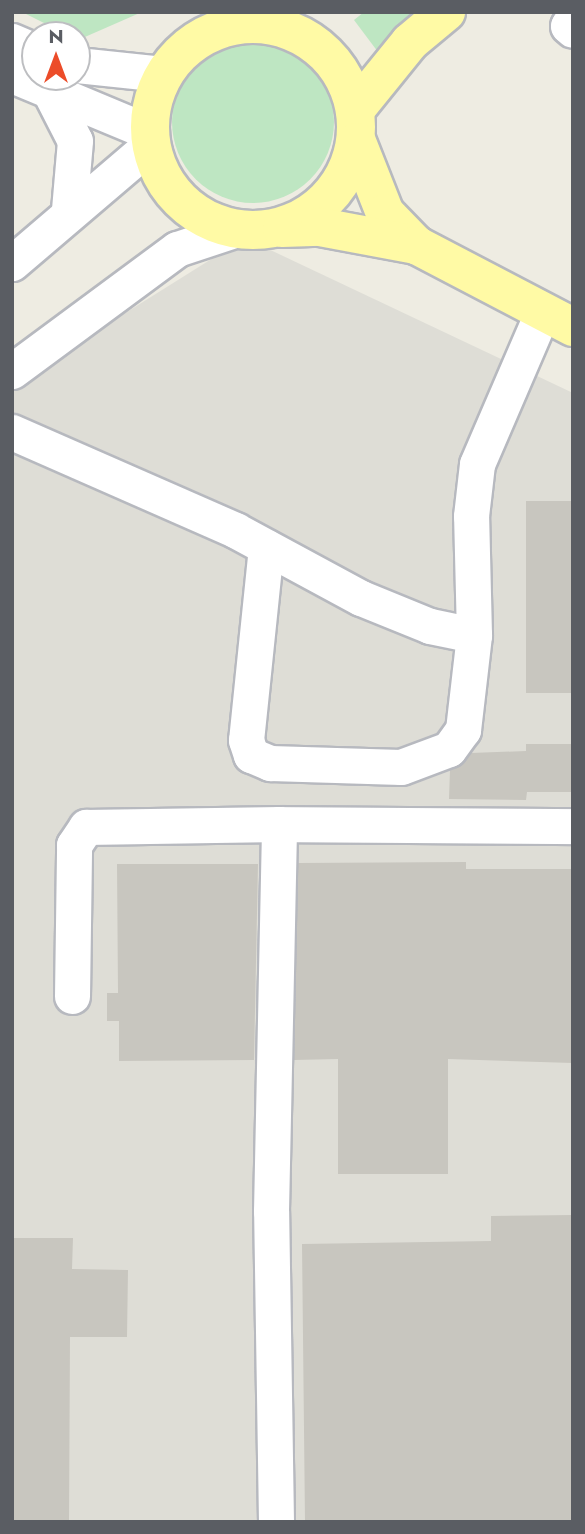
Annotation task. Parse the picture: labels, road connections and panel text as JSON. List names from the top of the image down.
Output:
{
  "north": "top"
}
